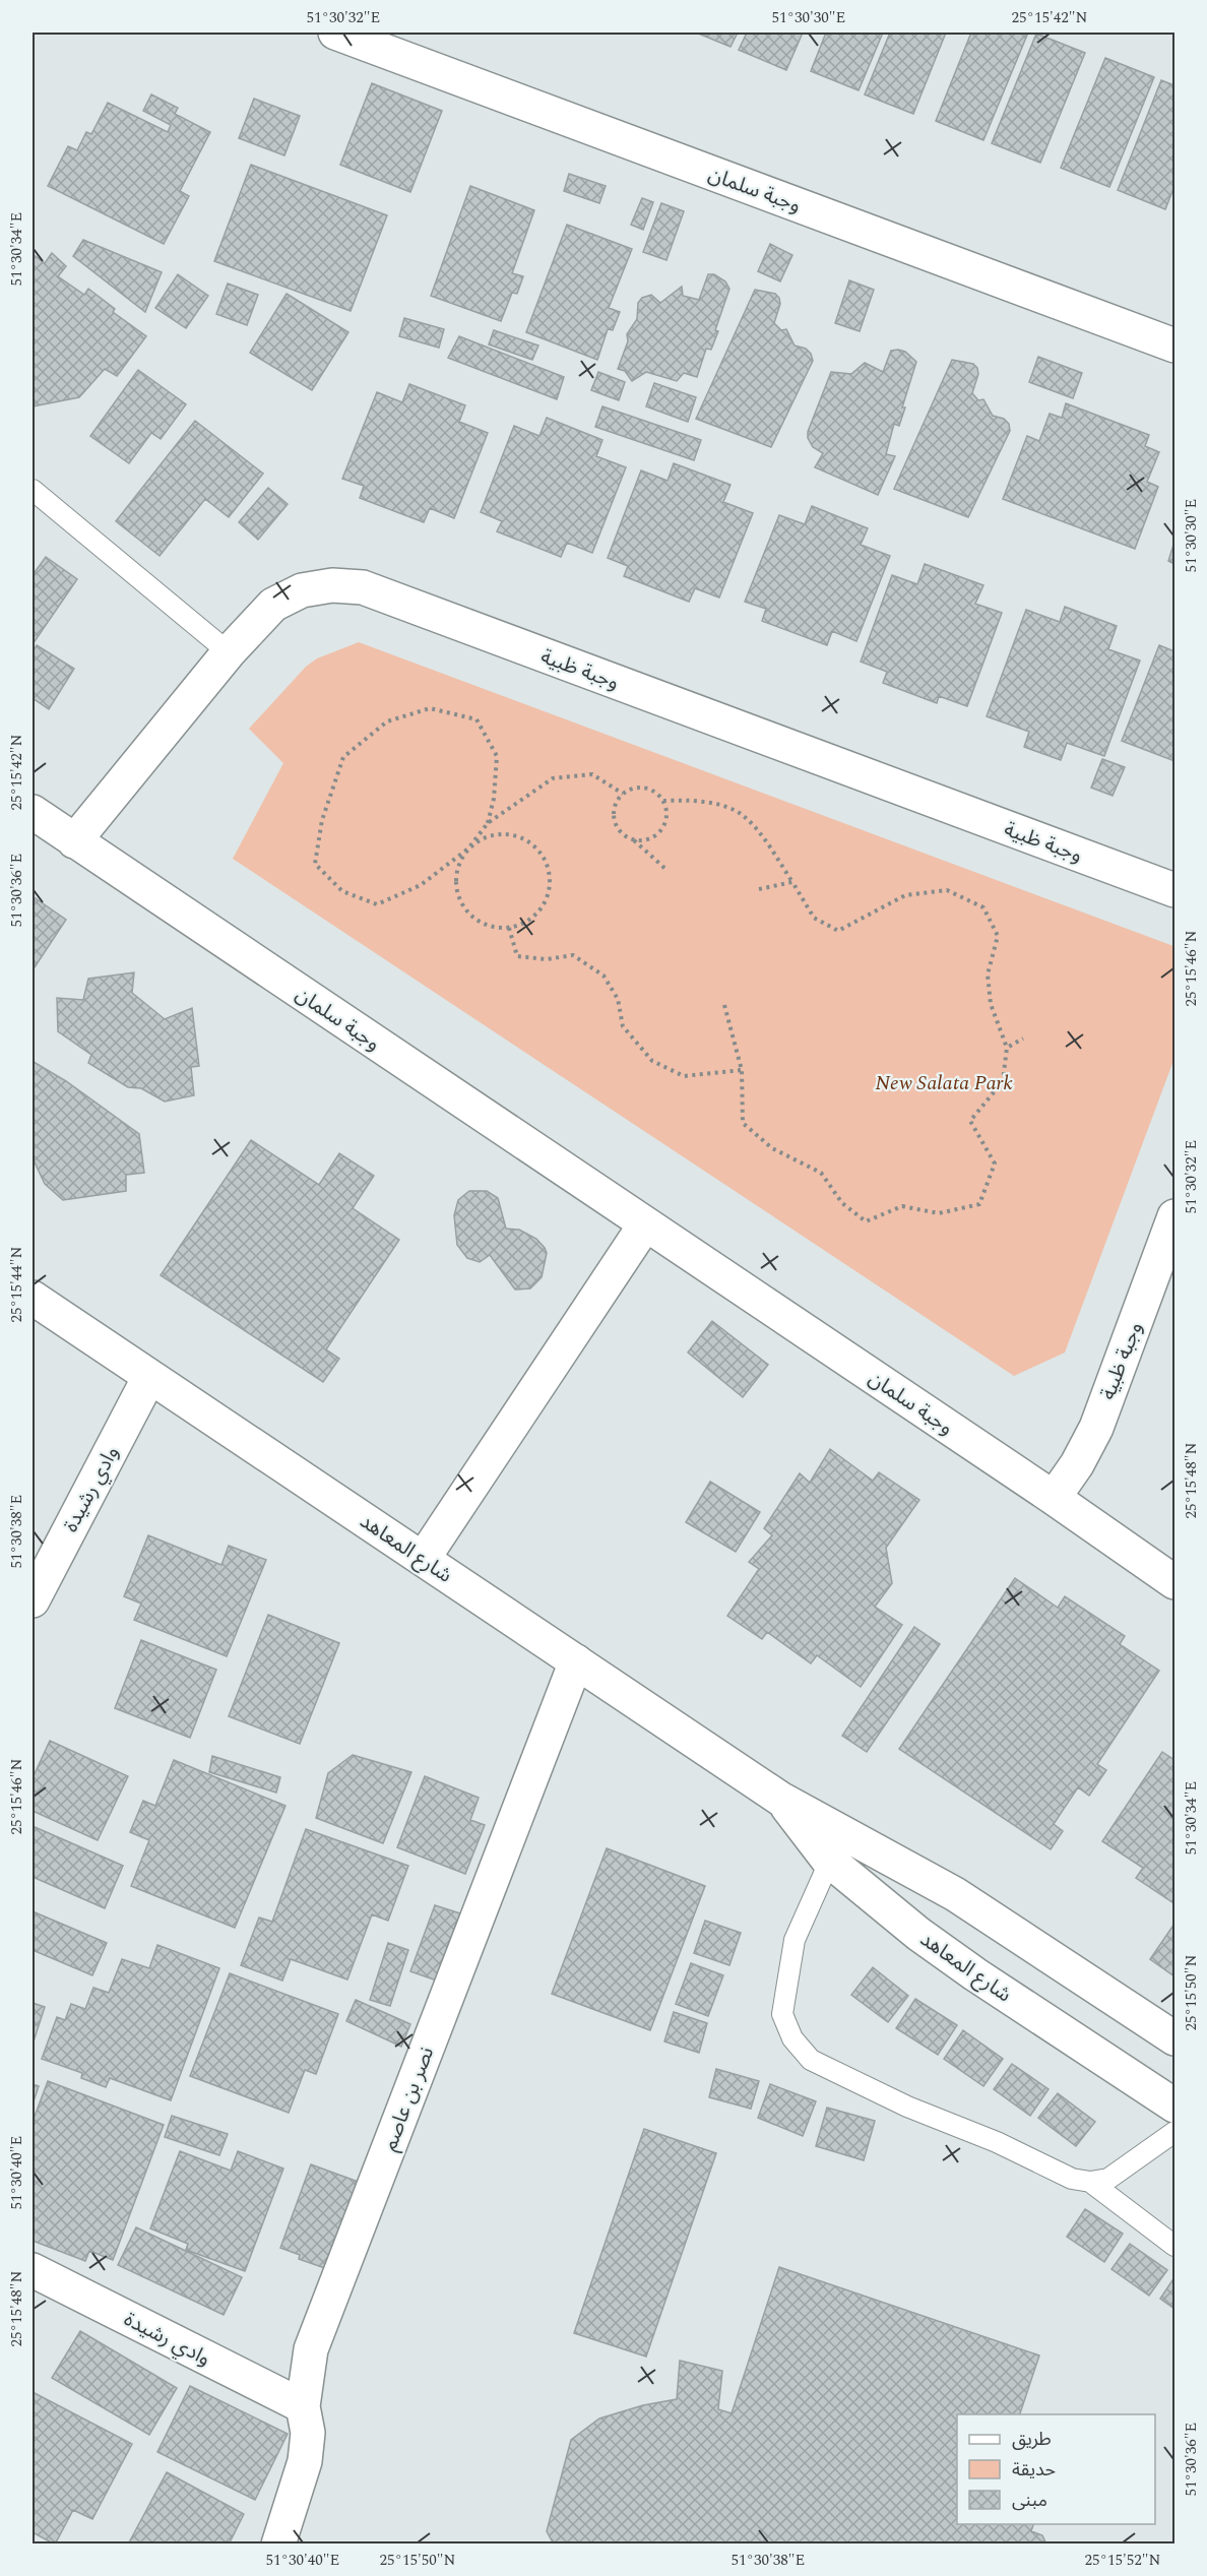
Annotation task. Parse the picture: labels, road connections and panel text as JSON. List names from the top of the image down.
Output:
{
  "streets": {
    "street": [
      "وجبة سلمان",
      "وجبة ظبية",
      "وادي رشيدة",
      "شارع المعاهد",
      "نصر بن عاصم"
    ]
  },
  "crossings": [
    ["وجبة سلمان", "وجبة ظبية"],
    ["وادي رشيدة", "شارع المعاهد"],
    ["وادي رشيدة", "نصر بن عاصم"],
    ["شارع المعاهد", "نصر بن عاصم"]
  ],
  "parks": ["New Salata Park"],
  "legend": ["طريق", "حديقة", "مبنى"],
  "coordinates": [
    "51°30'32\"E",
    "51°30'30\"E",
    "25°15'42\"N",
    "51°30'34\"E",
    "51°30'36\"E",
    "25°15'46\"N",
    "25°15'44\"N",
    "25°15'48\"N",
    "51°30'38\"E",
    "25°15'50\"N",
    "51°30'40\"E",
    "25°15'52\"N"
  ]
}
